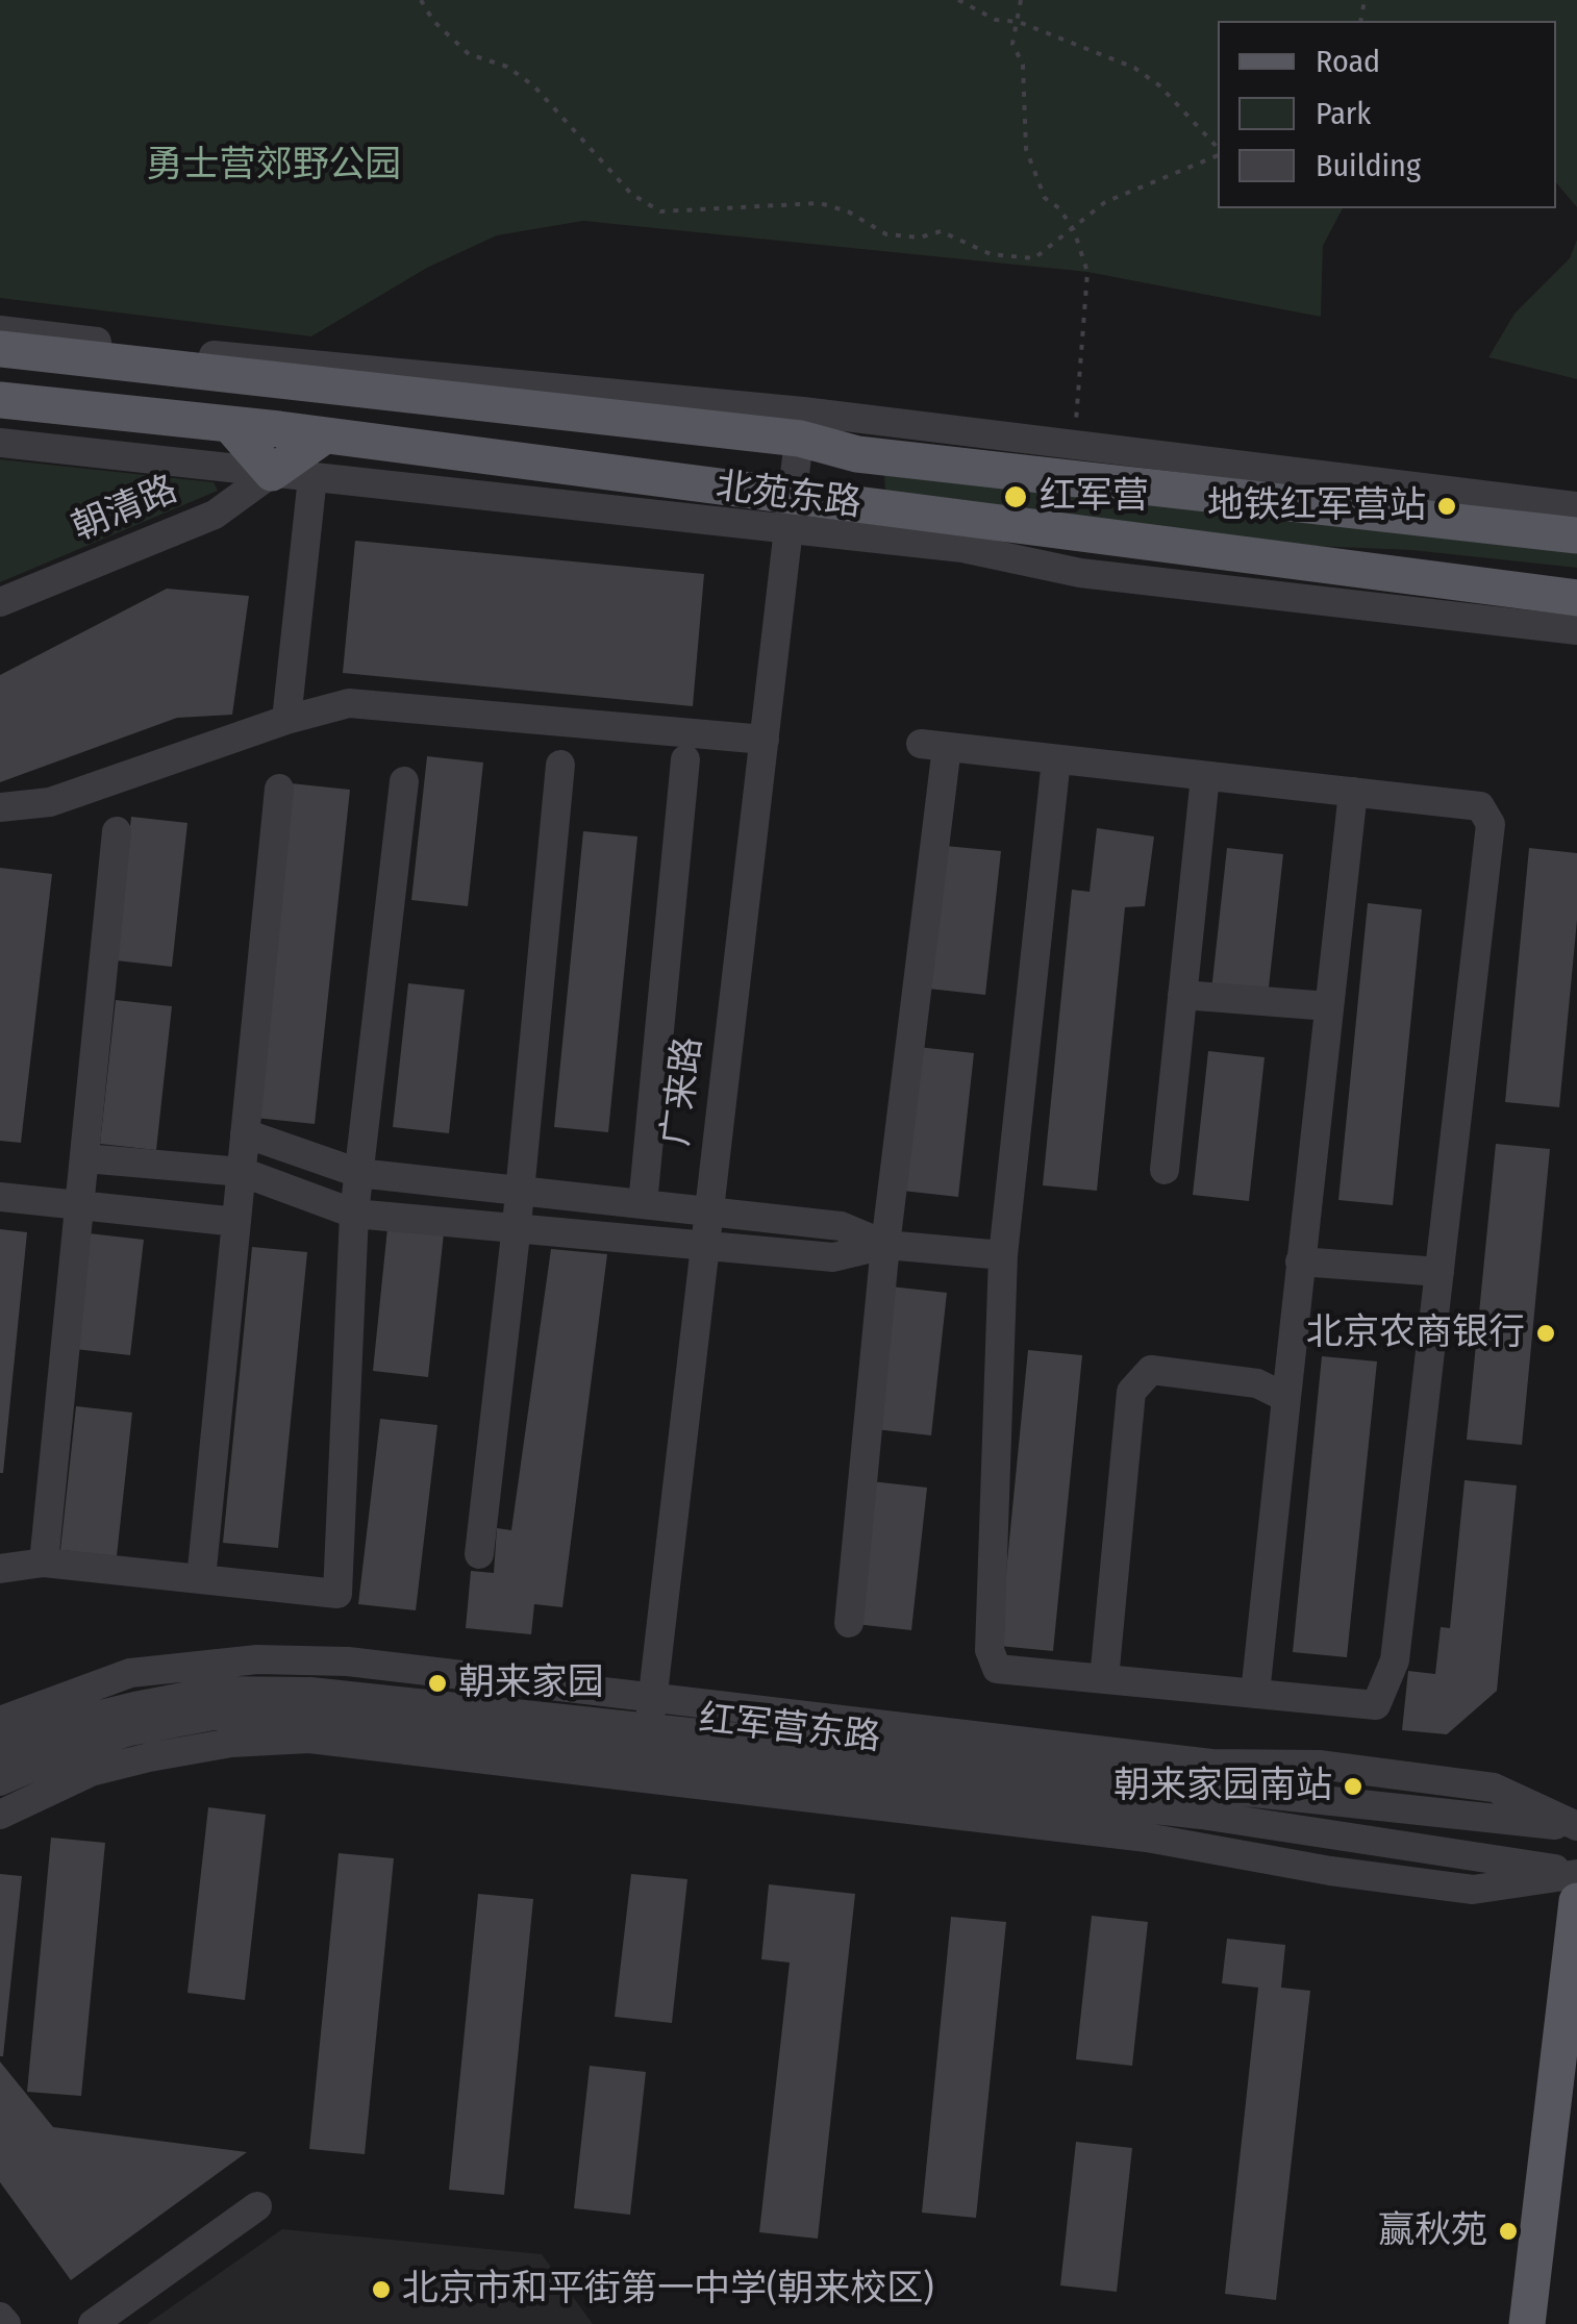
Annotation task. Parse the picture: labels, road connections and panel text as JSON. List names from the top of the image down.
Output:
{
  "streets": {
    "main road": ["北苑东路"],
    "street": ["朝清路", "广来路", "红军营东路"]
  },
  "crossings": [
    ["北苑东路", "广来路"],
    ["广来路", "红军营东路"]
  ],
  "parks": ["勇士营郊野公园"],
  "places": [
    "红军营",
    "地铁红军营站",
    "北京农商银行",
    "朝来家园",
    "朝来家园南站",
    "赢秋苑",
    "北京市和平街第一中学(朝来校区)"
  ],
  "legend": ["Road", "Park", "Building"]
}
